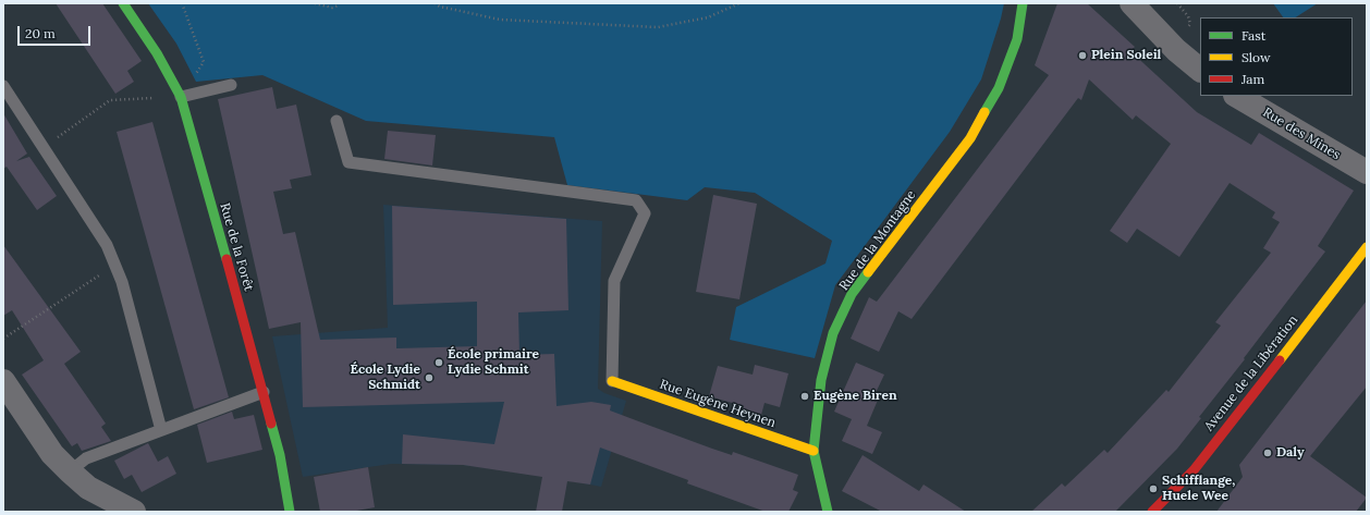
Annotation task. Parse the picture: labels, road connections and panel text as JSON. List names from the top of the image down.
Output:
{
  "streets": {
    "street": [
      "Rue des Mines",
      "Rue de la Montagne",
      "Rue de la Forêt",
      "Avenue de la Libération",
      "Rue Eugène Heynen"
    ]
  },
  "crossings": [
    ["Rue de la Montagne", "Rue Eugène Heynen"]
  ],
  "places": [
    "Plein Soleil",
    "École primaire Lydie Schmit",
    "École Lydie Schmidt",
    "Eugène Biren",
    "Daly",
    "Schifflange, Huele Wee"
  ],
  "legend": ["Fast", "Slow", "Jam"],
  "scale_bar": "20 m"
}
